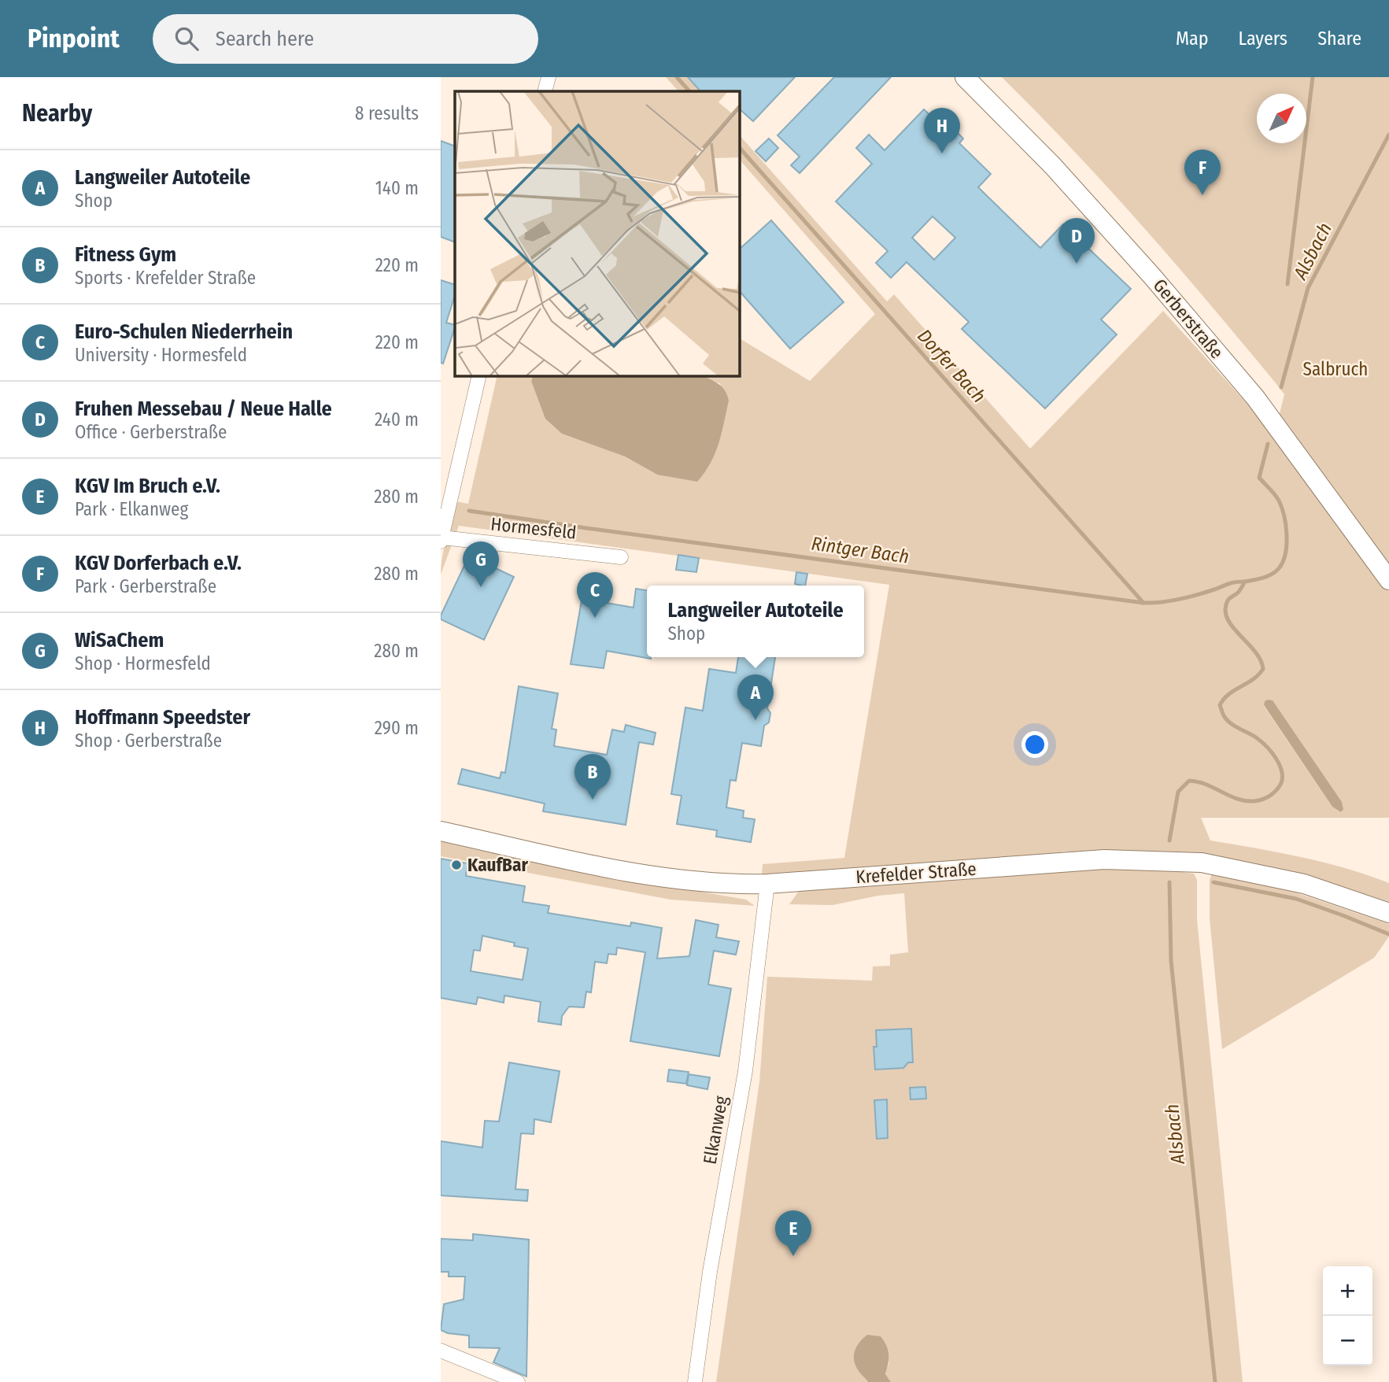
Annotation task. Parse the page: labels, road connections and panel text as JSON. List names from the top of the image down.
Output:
{
  "streets": {
    "main road": ["Gerberstraße", "Krefelder Straße"],
    "street": ["Hormesfeld", "Elkanweg"]
  },
  "crossings": [
    ["Krefelder Straße", "Elkanweg"]
  ],
  "water": ["Alsbach", "Dorfer Bach", "Rintger Bach"],
  "parks": ["Salbruch"],
  "places": ["KaufBar"],
  "north": "top right",
  "page": {
    "header": "Pinpoint",
    "search": "Search here",
    "nav": ["Map", "Layers", "Share"],
    "heading": ["Nearby", "8 results"],
    "pins": [
      "H",
      "F",
      "D",
      "G",
      "C",
      "A",
      "B",
      "E"
    ],
    "list": [
      {
        "mark": "A",
        "name": "Langweiler Autoteile",
        "note": "Shop",
        "value": "140 m"
      },
      {
        "mark": "B",
        "name": "Fitness Gym",
        "note": "Sports · Krefelder Straße",
        "value": "220 m"
      },
      {
        "mark": "C",
        "name": "Euro-Schulen Niederrhein",
        "note": "University · Hormesfeld",
        "value": "220 m"
      },
      {
        "mark": "D",
        "name": "Fruhen Messebau / Neue Halle",
        "note": "Office · Gerberstraße",
        "value": "240 m"
      },
      {
        "mark": "E",
        "name": "KGV Im Bruch e.V.",
        "note": "Park · Elkanweg",
        "value": "280 m"
      },
      {
        "mark": "F",
        "name": "KGV Dorferbach e.V.",
        "note": "Park · Gerberstraße",
        "value": "280 m"
      },
      {
        "mark": "G",
        "name": "WiSaChem",
        "note": "Shop · Hormesfeld",
        "value": "280 m"
      },
      {
        "mark": "H",
        "name": "Hoffmann Speedster",
        "note": "Shop · Gerberstraße",
        "value": "290 m"
      }
    ],
    "popup": ["Langweiler Autoteile", "Shop"],
    "map_buttons": ["+", "−"]
  }
}
